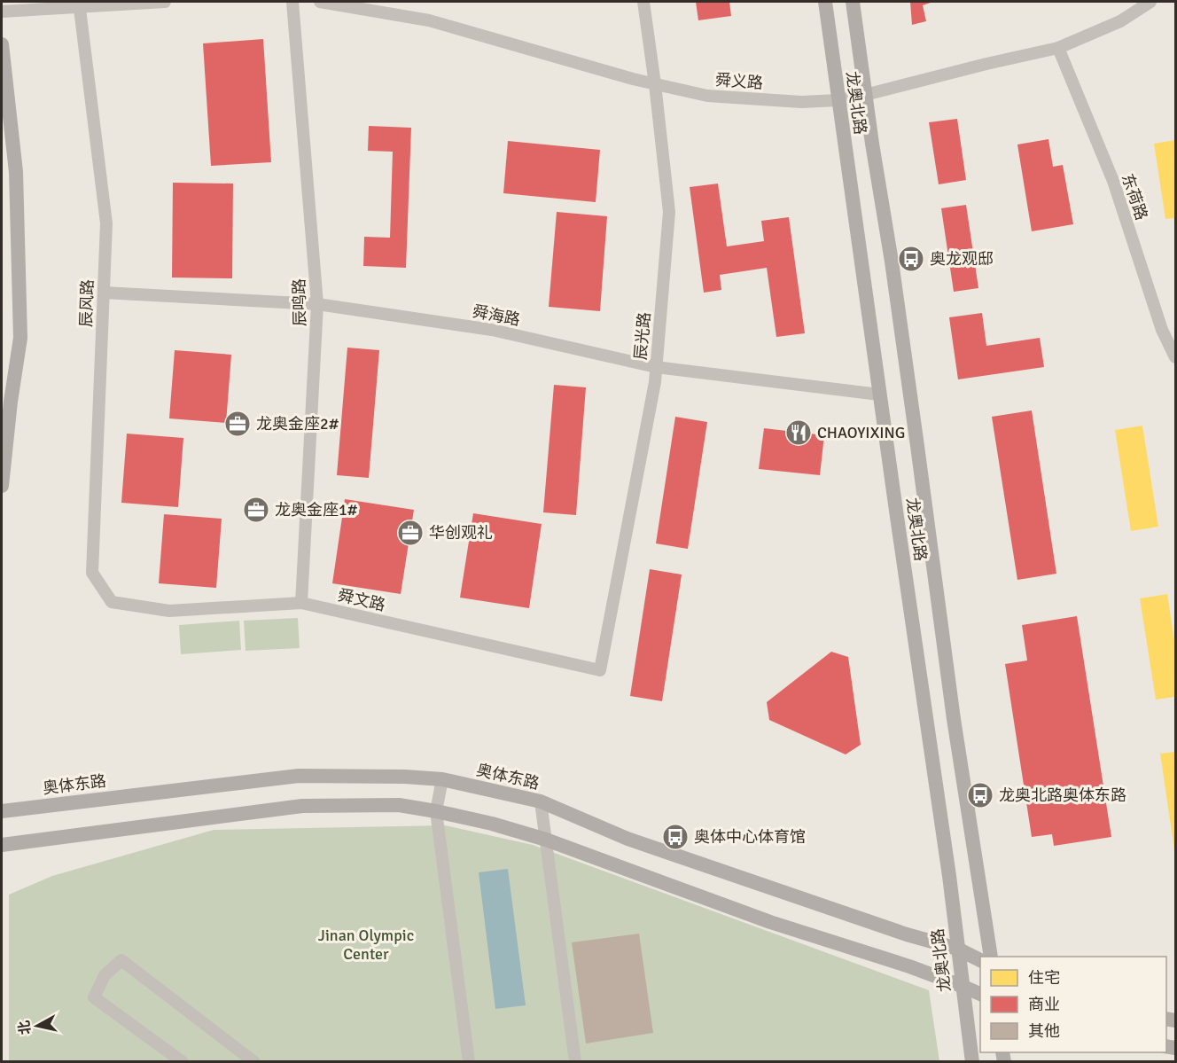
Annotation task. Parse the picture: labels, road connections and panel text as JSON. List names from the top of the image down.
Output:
{
  "streets": {
    "main road": ["龙奥北路", "奥体东路"],
    "street": [
      "舜义路",
      "东荷路",
      "辰鸣路",
      "辰风路",
      "舜海路",
      "辰光路",
      "舜文路"
    ]
  },
  "crossings": [
    ["舜义路", "龙奥北路"],
    ["舜义路", "东荷路"],
    ["舜义路", "辰光路"],
    ["龙奥北路", "舜海路"],
    ["龙奥北路", "奥体东路"],
    ["辰鸣路", "舜海路"],
    ["辰鸣路", "舜文路"],
    ["辰风路", "舜海路"],
    ["辰风路", "舜文路"],
    ["舜海路", "辰光路"],
    ["辰光路", "舜文路"]
  ],
  "parks": ["Jinan Olympic Center"],
  "places": {
    "bus stop": ["奥龙观邸", "龙奥北路奥体东路", "奥体中心体育馆"],
    "office": ["龙奥金座2#", "龙奥金座1#", "华创观礼"],
    "restaurant": ["CHAOYIXING"]
  },
  "legend": ["住宅", "商业", "其他"],
  "north": "left"
}
